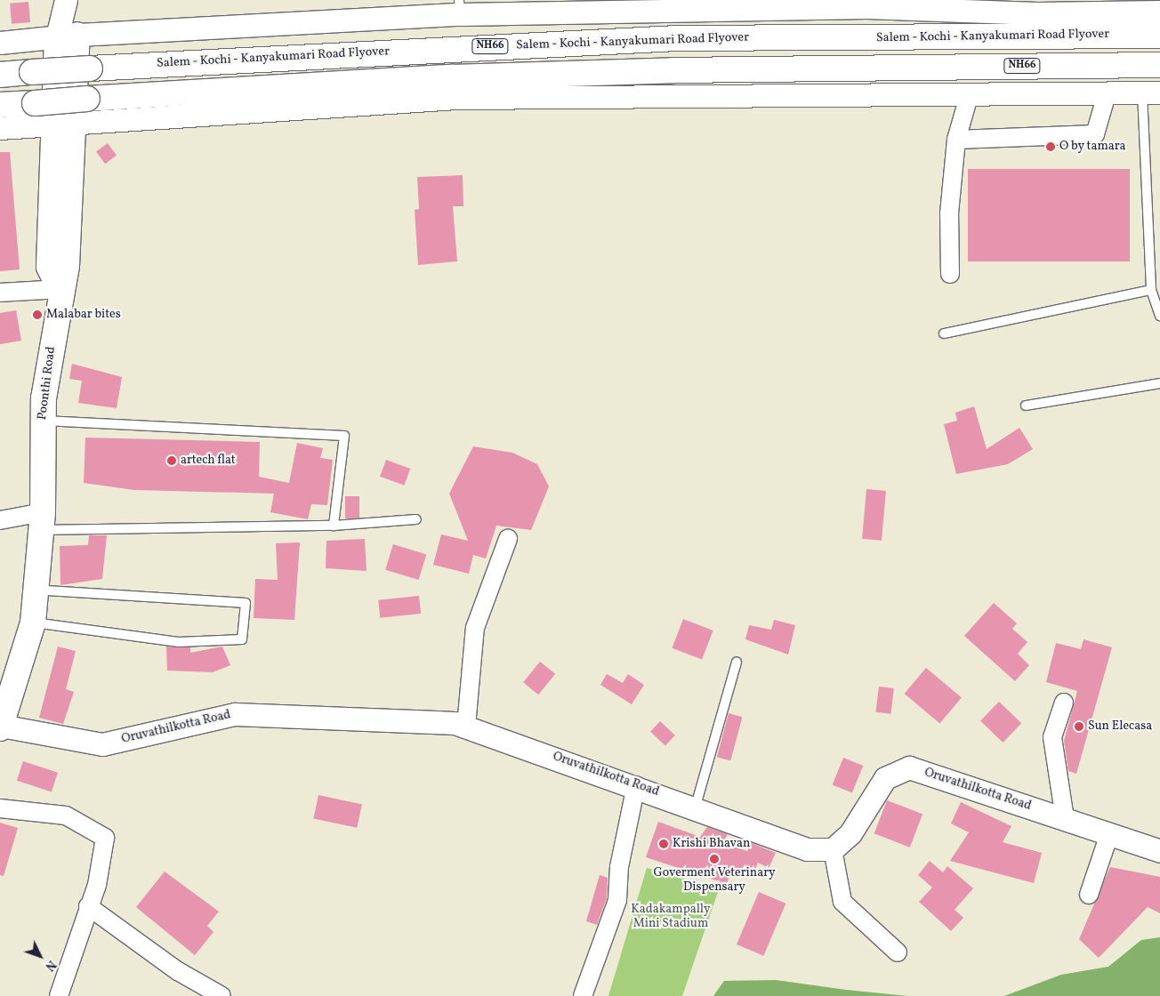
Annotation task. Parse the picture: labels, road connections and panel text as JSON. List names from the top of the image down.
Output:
{
  "streets": {
    "main road": ["Salem - Kochi - Kanyakumari Road Flyover", "NH66", "Poonthi Road"],
    "street": ["Oruvathilkotta Road"]
  },
  "crossings": [
    ["Poonthi Road", "Oruvathilkotta Road"]
  ],
  "parks": ["Kadakampally Mini Stadium"],
  "places": [
    "O by tamara",
    "Malabar bites",
    "artech flat",
    "Sun Elecasa",
    "Krishi Bhavan",
    "Goverment Veterinary Dispensary"
  ],
  "north": "bottom right"
}
